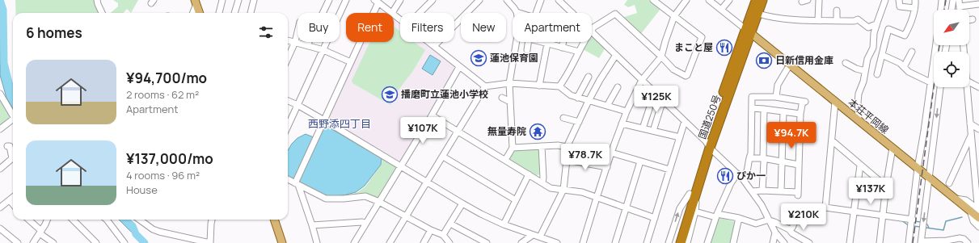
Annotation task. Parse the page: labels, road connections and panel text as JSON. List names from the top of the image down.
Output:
{
  "streets": {
    "highway": ["国道250号"],
    "main road": ["本荘平岡線"]
  },
  "crossings": [
    ["本荘平岡線", "国道250号"]
  ],
  "districts": ["西野添四丁目"],
  "places": {
    "restaurant": ["まこと屋", "ぴか一"],
    "school or university": ["蓮池保育園", "播磨町立蓮池小学校"],
    "bank": ["日新信用金庫"],
    "temple": ["無量寿院"]
  },
  "north": "bottom left",
  "page": {
    "chip": [
      "Buy",
      "Rent",
      "Filters",
      "New",
      "Apartment"
    ],
    "heading": "6 homes",
    "list": [
      {
        "name": "¥94,700/mo",
        "note": "2 rooms · 62 m² · Apartment"
      },
      {
        "name": "¥137,000/mo",
        "note": "4 rooms · 96 m² · House"
      }
    ],
    "price": [
      "¥125K",
      "¥107K",
      "¥94.7K",
      "¥78.7K",
      "¥137K",
      "¥210K"
    ]
  }
}
